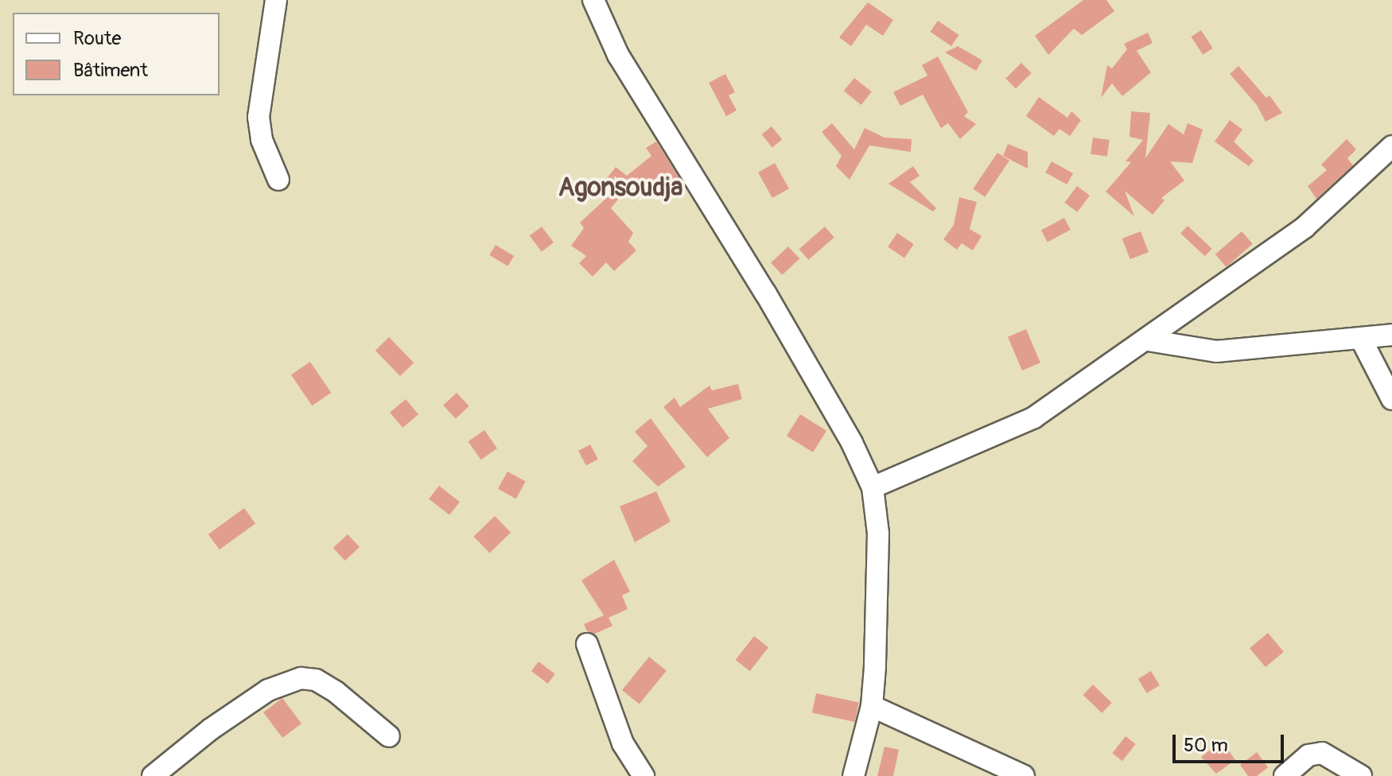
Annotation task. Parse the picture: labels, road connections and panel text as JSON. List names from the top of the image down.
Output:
{
  "districts": ["Agonsoudja"],
  "legend": ["Route", "Bâtiment"],
  "scale_bar": "50 m"
}
